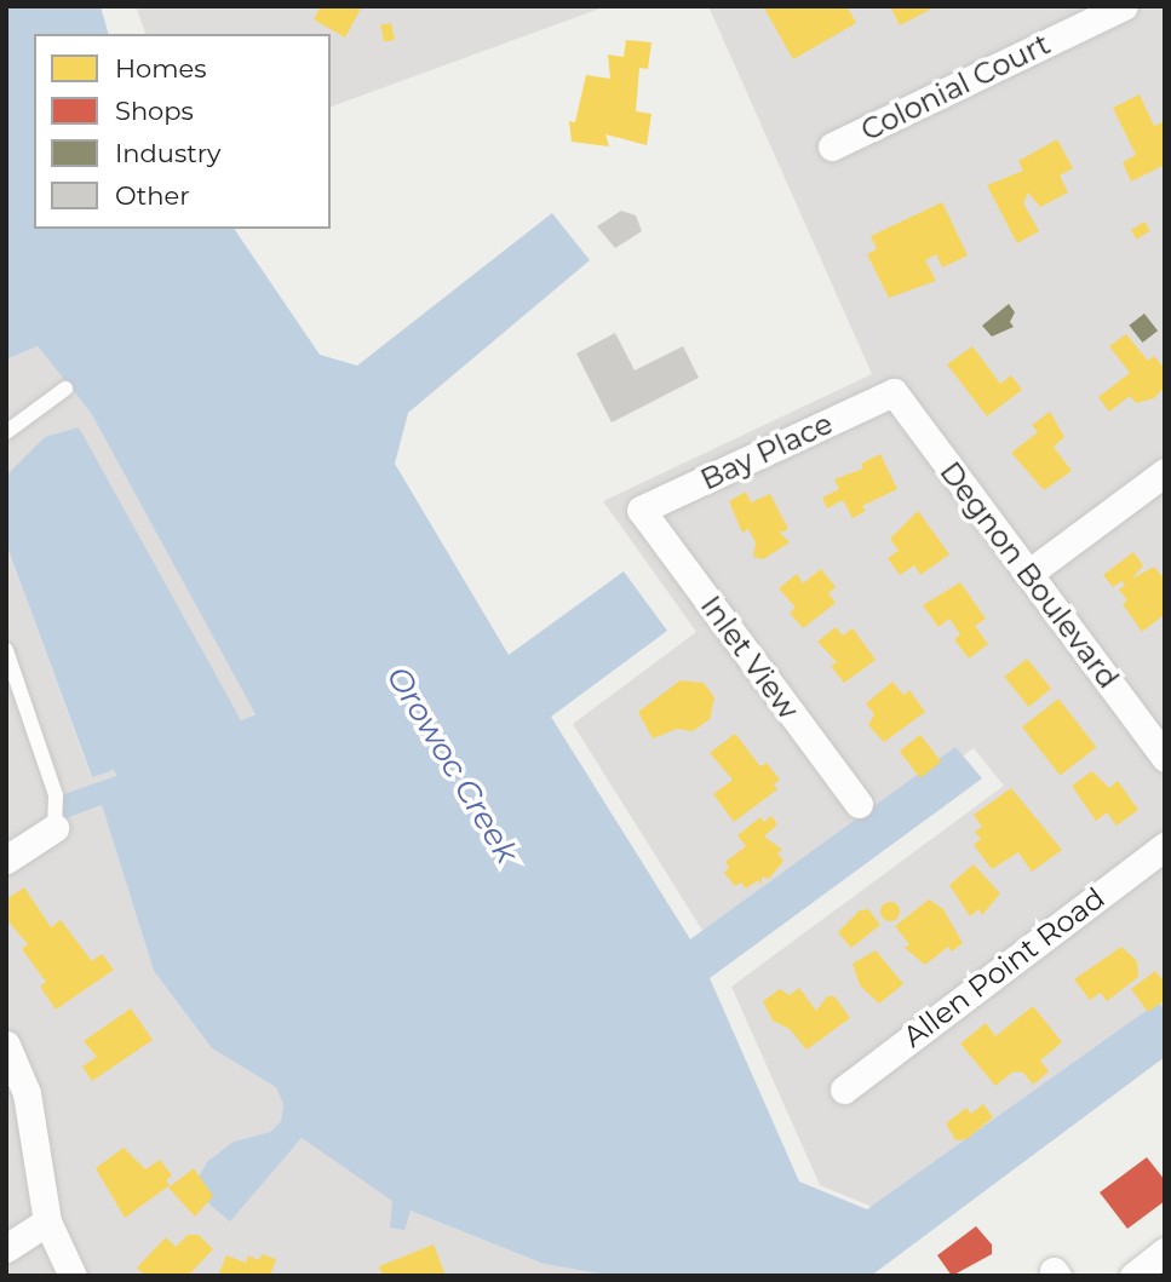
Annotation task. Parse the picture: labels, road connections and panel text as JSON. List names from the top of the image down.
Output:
{
  "streets": {
    "street": [
      "Colonial Court",
      "Bay Place",
      "Degnon Boulevard",
      "Inlet View",
      "Allen Point Road"
    ]
  },
  "crossings": [
    ["Bay Place", "Degnon Boulevard"],
    ["Bay Place", "Inlet View"]
  ],
  "water": ["Orowoc Creek"],
  "legend": [
    "Homes",
    "Shops",
    "Industry",
    "Other"
  ]
}
